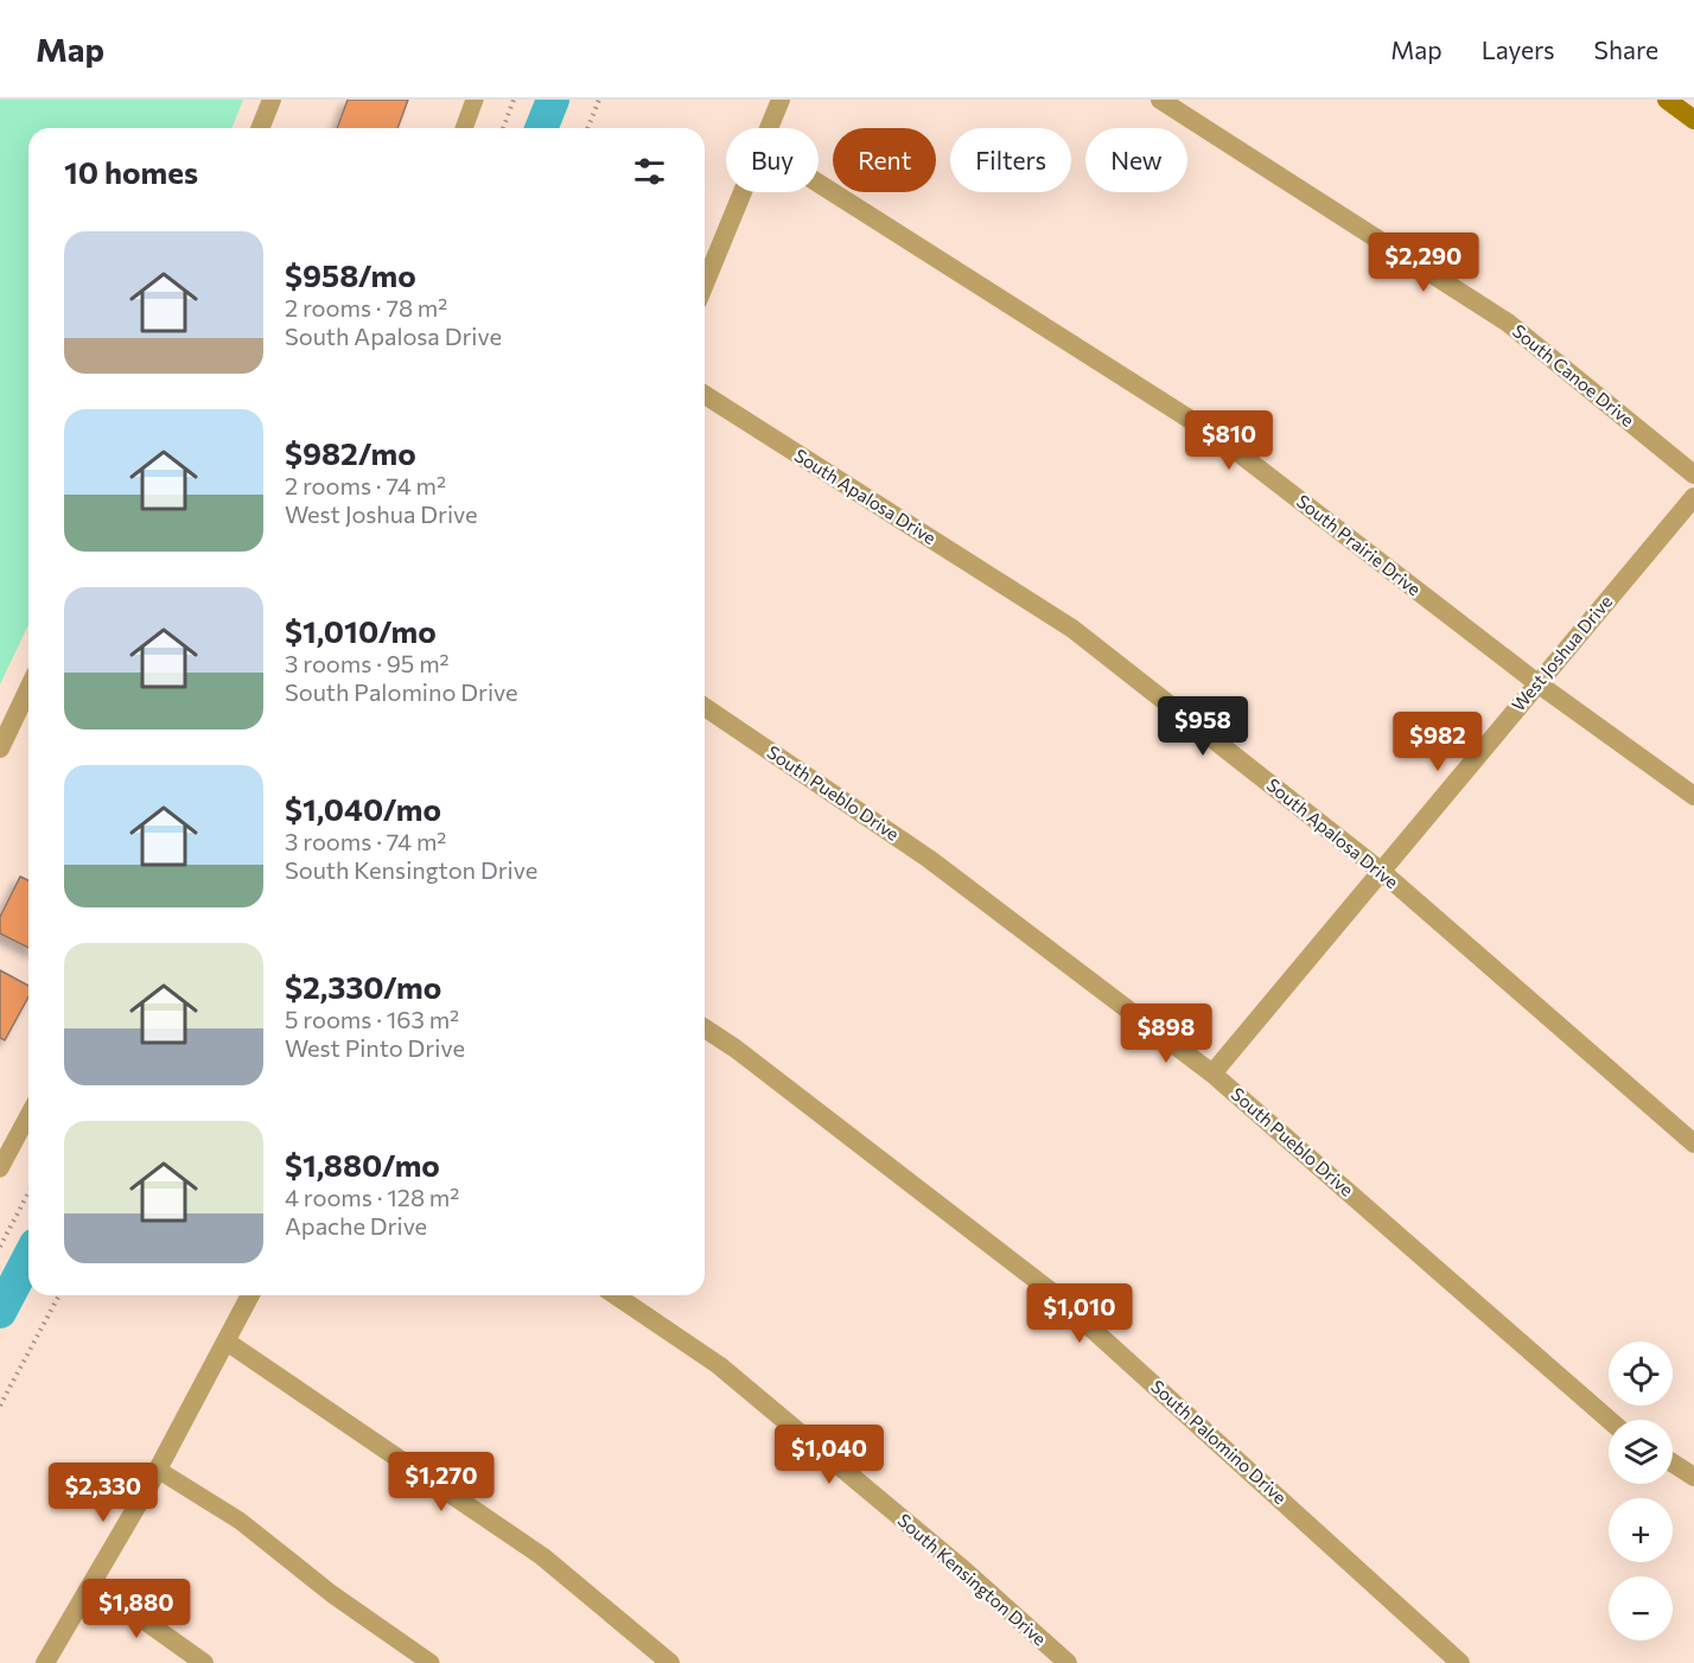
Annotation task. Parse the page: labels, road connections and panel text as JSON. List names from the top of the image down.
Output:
{
  "streets": {
    "street": [
      "South Canoe Drive",
      "South Apalosa Drive",
      "South Prairie Drive",
      "West Joshua Drive",
      "South Pueblo Drive",
      "South Palomino Drive",
      "South Kensington Drive"
    ]
  },
  "crossings": [
    ["South Apalosa Drive", "West Joshua Drive"],
    ["South Prairie Drive", "West Joshua Drive"],
    ["West Joshua Drive", "South Pueblo Drive"]
  ],
  "page": {
    "header": "Map",
    "nav": ["Map", "Layers", "Share"],
    "chip": [
      "Buy",
      "Rent",
      "Filters",
      "New"
    ],
    "heading": "10 homes",
    "list": [
      {
        "name": "$958/mo",
        "note": "2 rooms · 78 m² · South Apalosa Drive"
      },
      {
        "name": "$982/mo",
        "note": "2 rooms · 74 m² · West Joshua Drive"
      },
      {
        "name": "$1,010/mo",
        "note": "3 rooms · 95 m² · South Palomino Drive"
      },
      {
        "name": "$1,040/mo",
        "note": "3 rooms · 74 m² · South Kensington Drive"
      },
      {
        "name": "$2,330/mo",
        "note": "5 rooms · 163 m² · West Pinto Drive"
      },
      {
        "name": "$1,880/mo",
        "note": "4 rooms · 128 m² · Apache Drive"
      }
    ],
    "price": [
      "$2,290",
      "$810",
      "$958",
      "$982",
      "$898",
      "$1,010",
      "$1,040",
      "$1,270",
      "$2,330",
      "$1,880"
    ],
    "map_buttons": ["+", "−"]
  }
}
